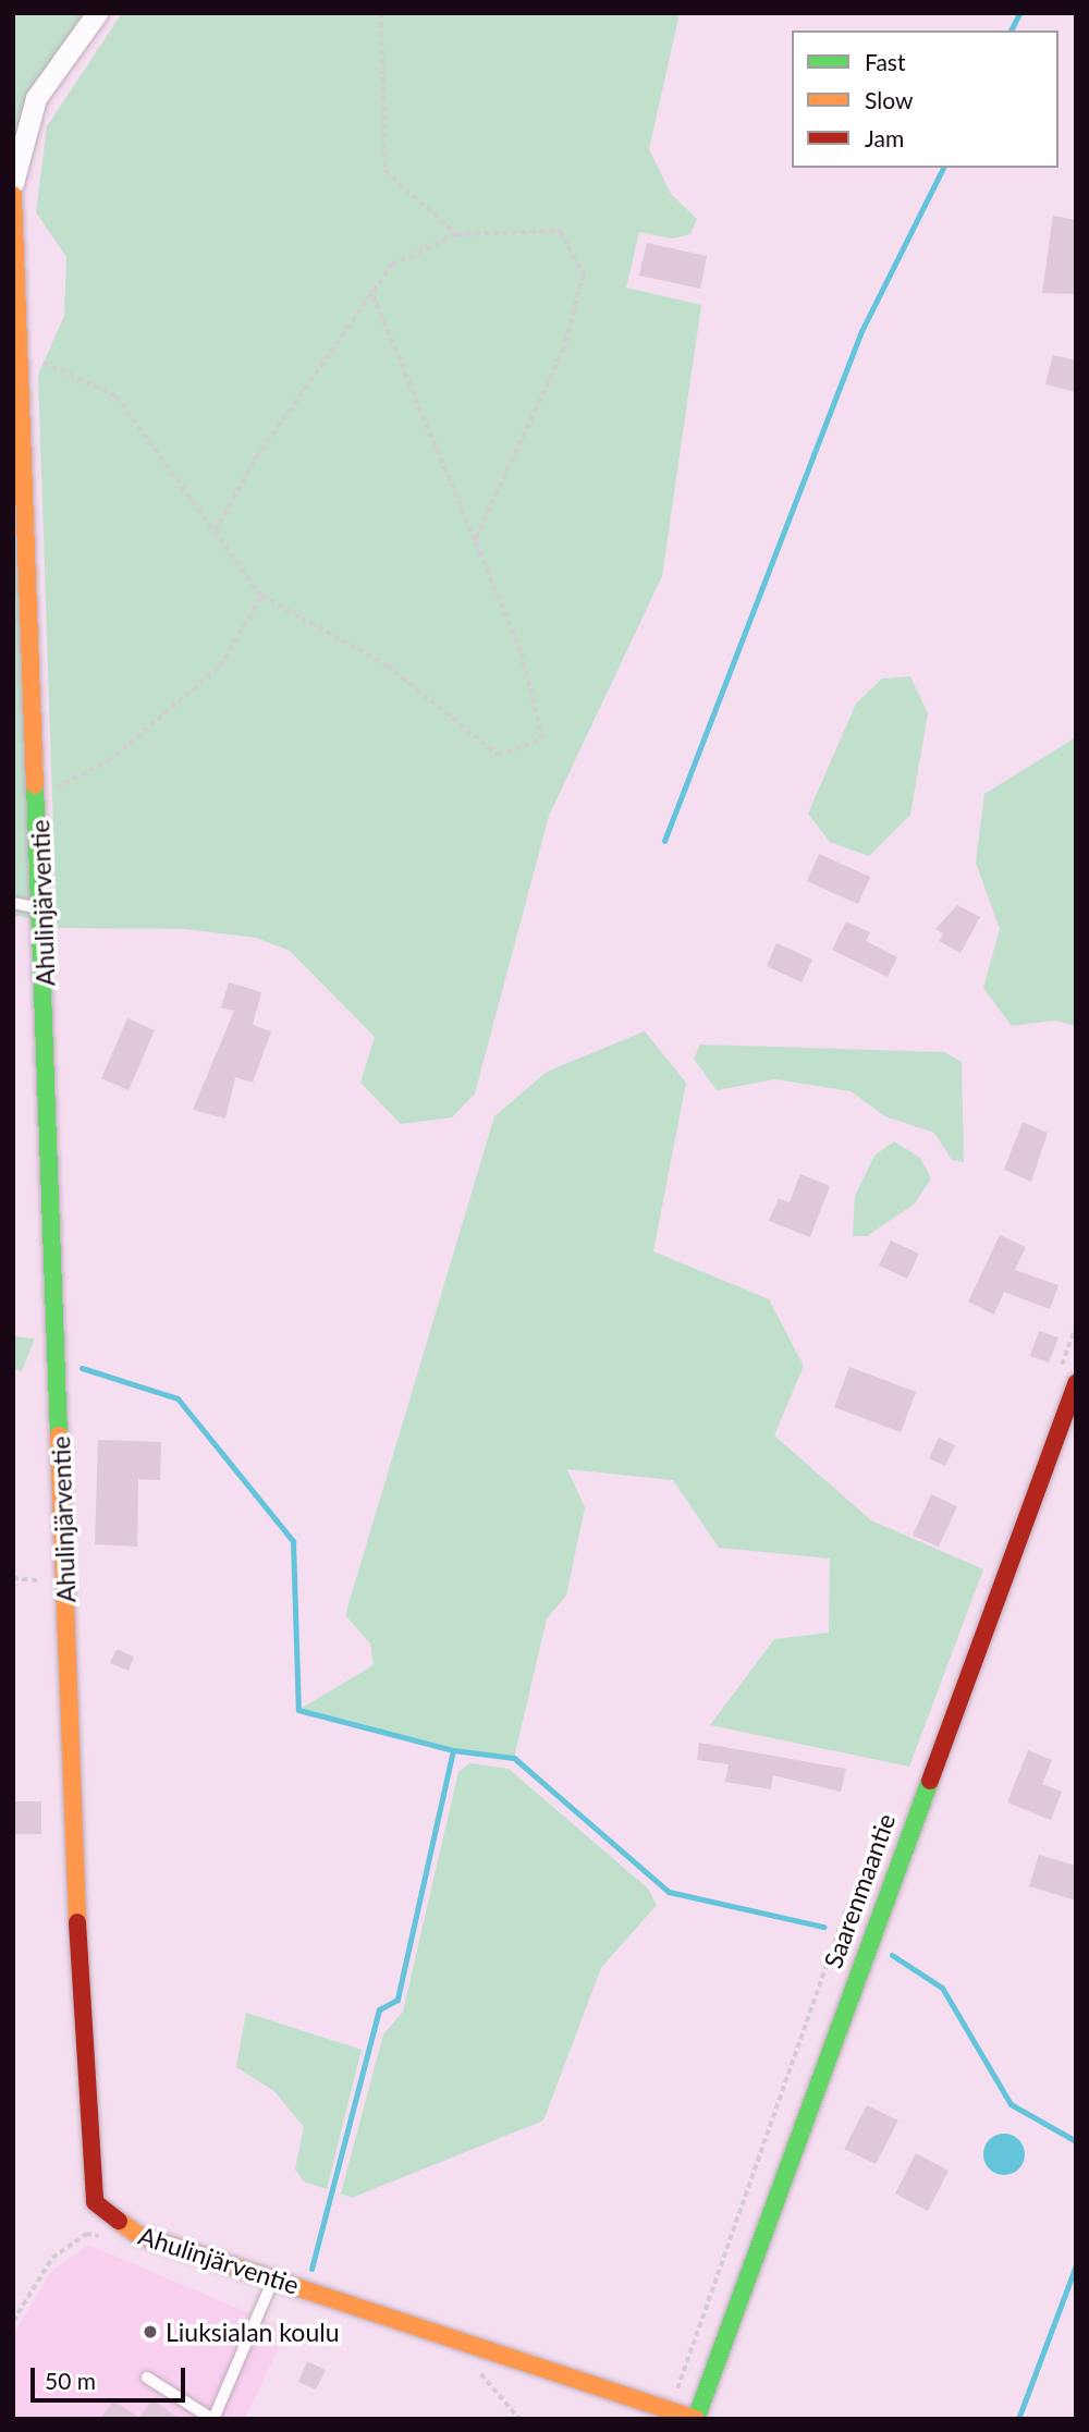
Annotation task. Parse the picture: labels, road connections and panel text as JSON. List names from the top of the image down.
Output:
{
  "streets": {
    "street": ["Ahulinjärventie", "Saarenmaantie"]
  },
  "crossings": [
    ["Ahulinjärventie", "Saarenmaantie"]
  ],
  "places": ["Liuksialan koulu"],
  "legend": ["Fast", "Slow", "Jam"],
  "scale_bar": "50 m"
}
